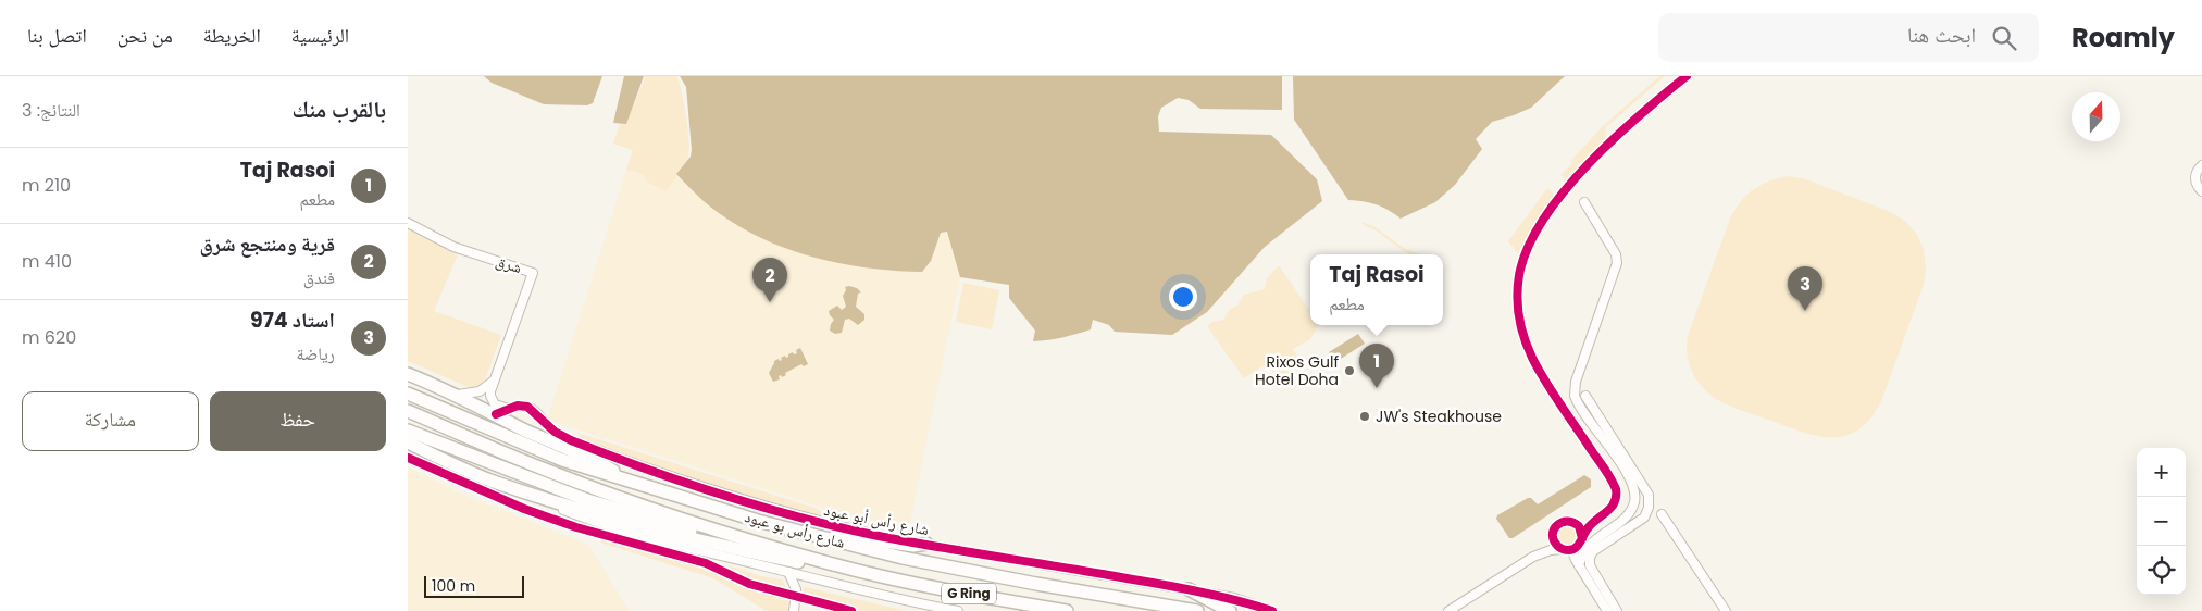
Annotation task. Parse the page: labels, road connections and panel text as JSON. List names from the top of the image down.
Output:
{
  "streets": {
    "highway": ["شارع رأس بو عبود", "G Ring"],
    "street": ["شرق", "شارع رأس أبو عبود"]
  },
  "places": ["Rixos Gulf Hotel Doha", "JW's Steakhouse"],
  "scale_bar": "100 m",
  "north": "top",
  "page": {
    "header": "Roamly",
    "search": "ابحث هنا",
    "nav": [
      "الرئيسية",
      "الخريطة",
      "من نحن",
      "اتصل بنا"
    ],
    "heading": ["بالقرب منك", "النتائج: 3"],
    "list": [
      {
        "mark": "1",
        "name": "Taj Rasoi",
        "note": "مطعم",
        "value": "210 m"
      },
      {
        "mark": "2",
        "name": "قرية ومنتجع شرق",
        "note": "فندق",
        "value": "410 m"
      },
      {
        "mark": "3",
        "name": "استاد 974",
        "note": "رياضة",
        "value": "620 m"
      }
    ],
    "popup": ["Taj Rasoi", "مطعم"],
    "pins": ["2", "3", "1"],
    "buttons": ["حفظ", "مشاركة"],
    "map_buttons": ["+", "−"],
    "scale": "100 m"
  }
}
